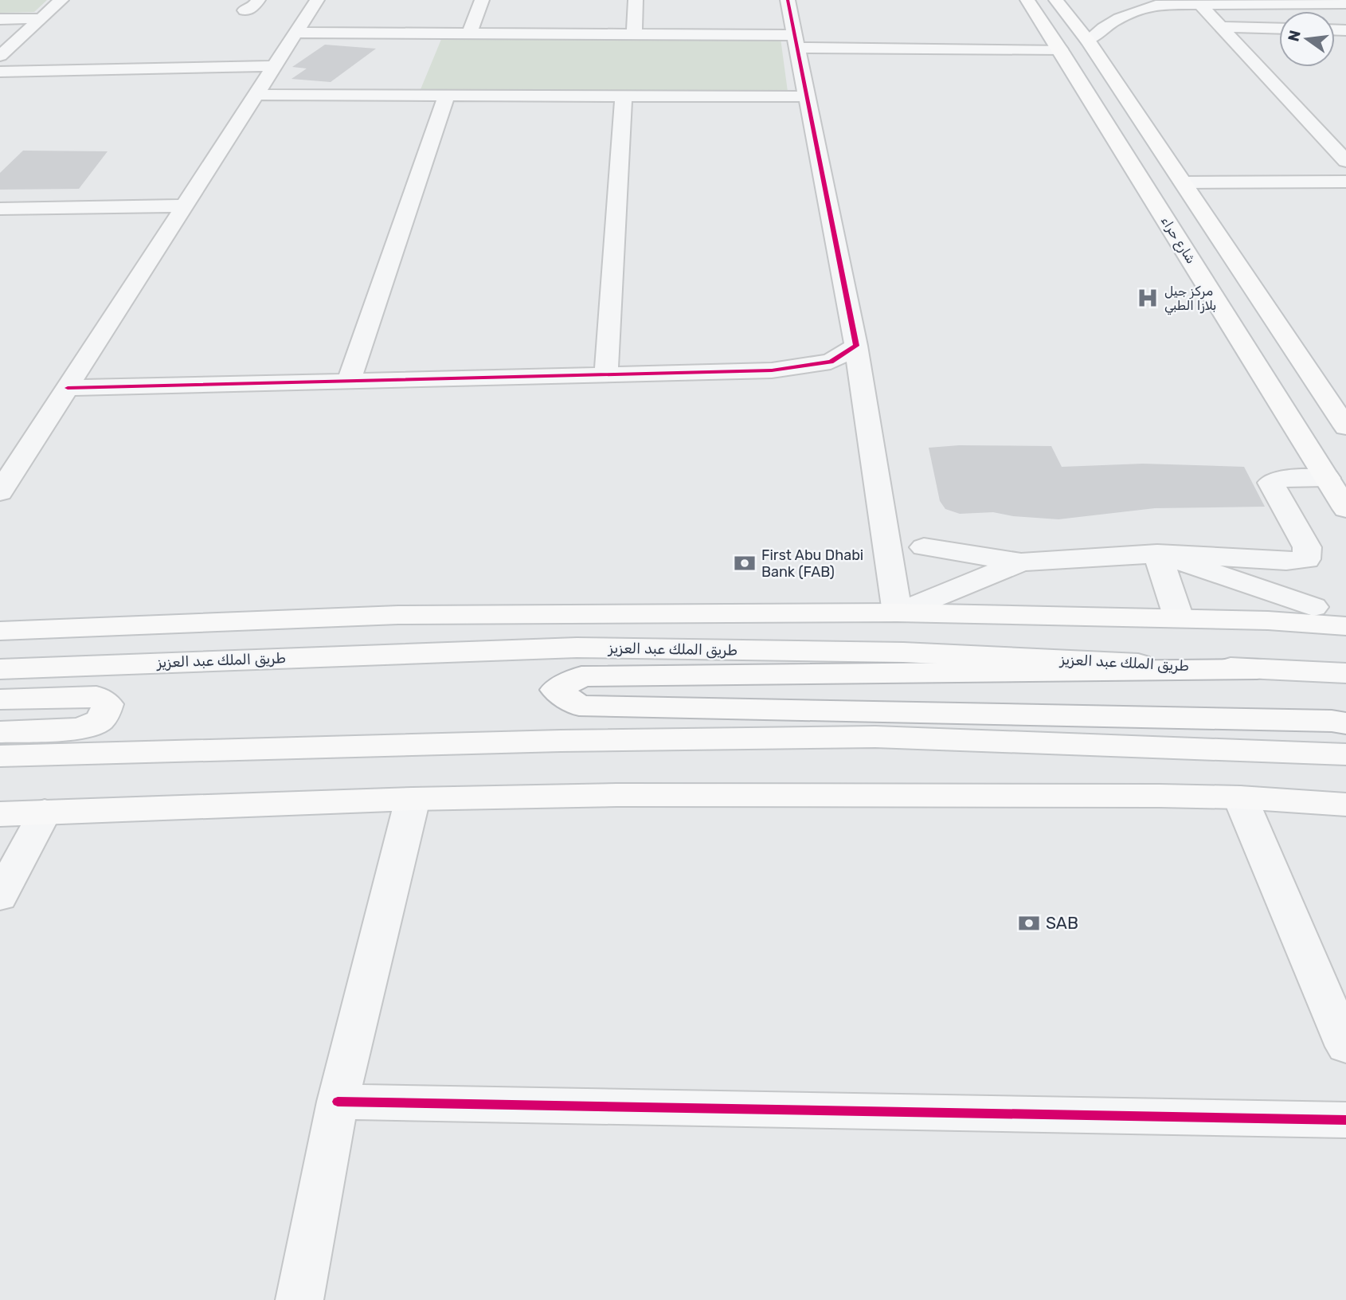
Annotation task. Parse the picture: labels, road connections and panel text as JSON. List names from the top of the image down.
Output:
{
  "streets": {
    "main road": ["شارع حراء", "طريق الملك عبد العزيز"]
  },
  "places": {
    "hospital": ["مركز جيل بلازا الطبي"],
    "bank": ["First Abu Dhabi Bank (FAB)", "SAB"]
  },
  "north": "left"
}
